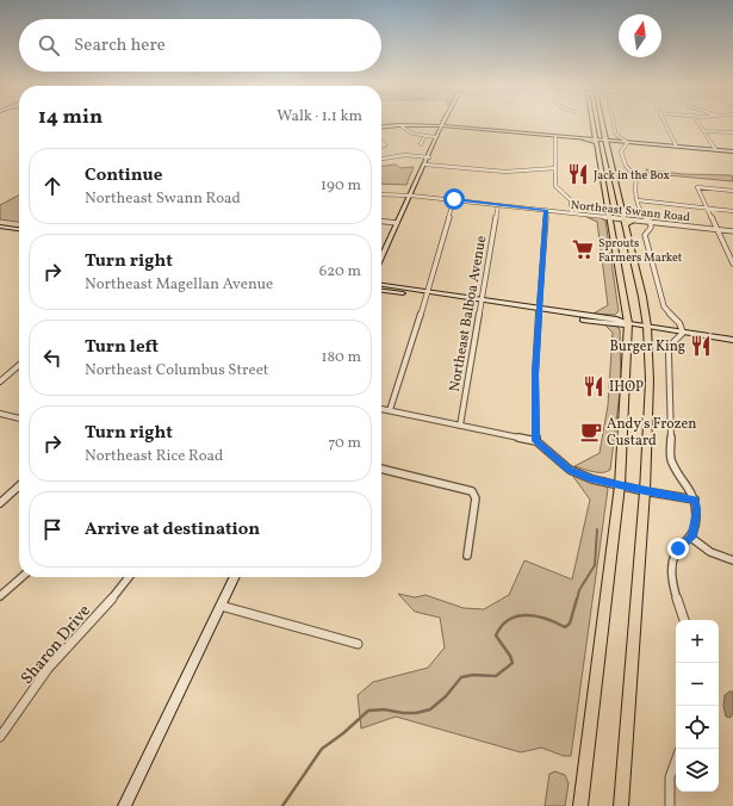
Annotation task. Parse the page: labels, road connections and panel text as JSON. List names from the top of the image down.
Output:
{
  "streets": {
    "street": ["Northeast Swann Road", "Northeast Balboa Avenue", "Sharon Drive"]
  },
  "crossings": [
    ["Northeast Swann Road", "Northeast Balboa Avenue"]
  ],
  "places": {
    "restaurant": ["Jack in the Box", "Burger King", "IHOP"],
    "supermarket": ["Sprouts Farmers Market"],
    "cafe": ["Andy's Frozen Custard"]
  },
  "north": "top",
  "page": {
    "search": "Search here",
    "heading": ["14 min", "Walk · 1.1 km"],
    "list": [
      ["Continue", "Northeast Swann Road", "190 m"],
      ["Turn right", "Northeast Magellan Avenue", "620 m"],
      ["Turn left", "Northeast Columbus Street", "180 m"],
      ["Turn right", "Northeast Rice Road", "70 m"],
      "Arrive at destination"
    ],
    "map_buttons": ["+", "−"]
  }
}
